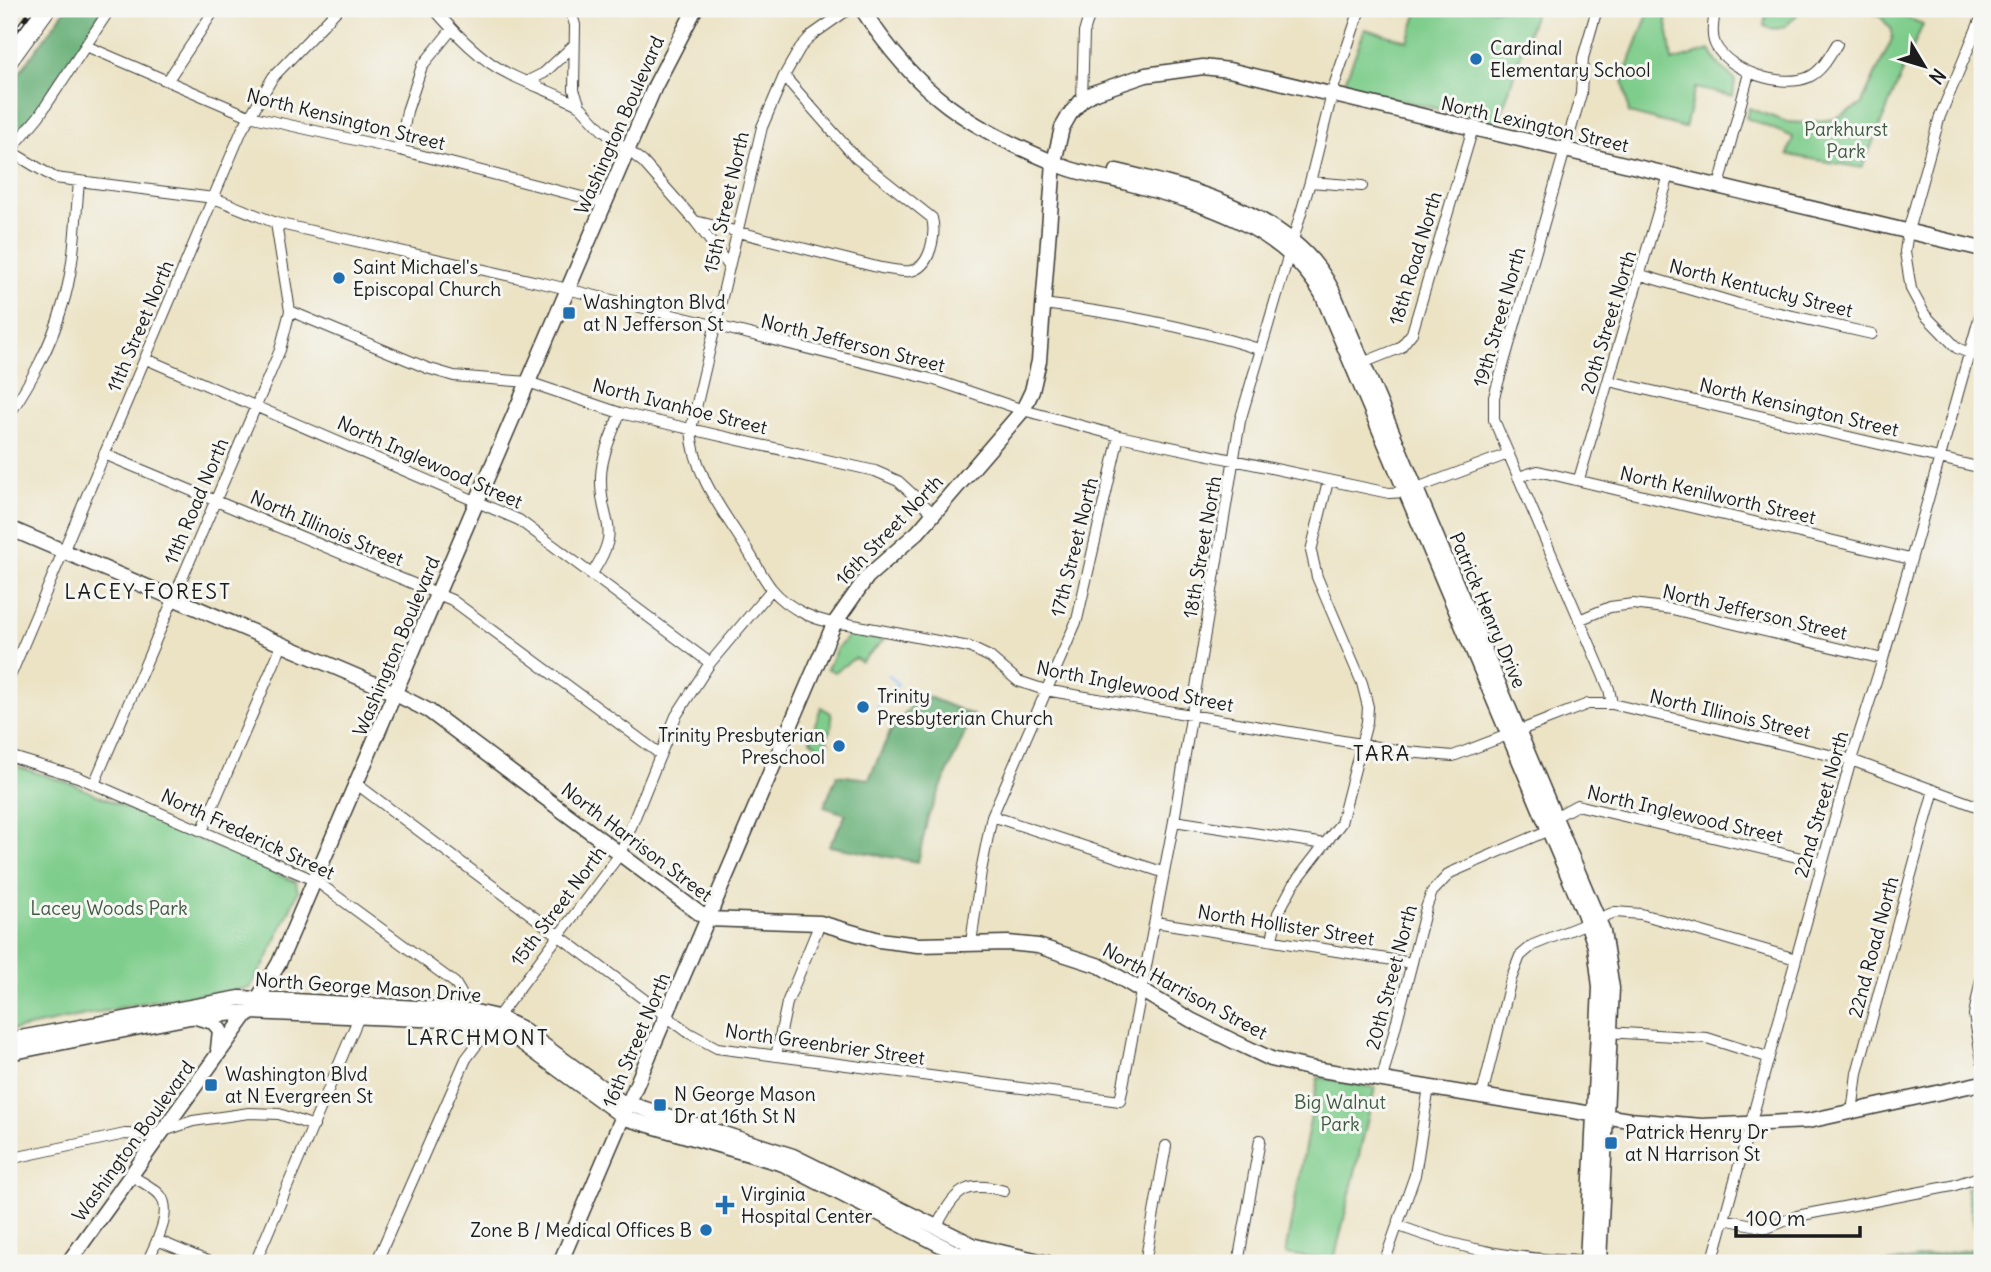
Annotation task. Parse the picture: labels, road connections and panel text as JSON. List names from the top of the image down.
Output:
{
  "streets": {
    "street": [
      "North Kensington Street",
      "North Lexington Street",
      "Washington Boulevard",
      "15th Street North",
      "18th Road North",
      "North Kentucky Street",
      "19th Street North",
      "20th Street North",
      "11th Street North",
      "North Jefferson Street",
      "North Ivanhoe Street",
      "North Inglewood Street",
      "North Kenilworth Street",
      "11th Road North",
      "North Illinois Street",
      "16th Street North",
      "17th Street North",
      "18th Street North",
      "Patrick Henry Drive",
      "22nd Street North",
      "North Frederick Street",
      "North Harrison Street",
      "North Hollister Street",
      "22nd Road North",
      "North George Mason Drive",
      "North Greenbrier Street"
    ]
  },
  "crossings": [
    ["North Kensington Street", "Washington Boulevard"],
    ["North Kensington Street", "20th Street North"],
    ["North Kensington Street", "11th Street North"],
    ["North Kensington Street", "22nd Street North"],
    ["North Lexington Street", "18th Road North"],
    ["North Lexington Street", "19th Street North"],
    ["North Lexington Street", "20th Street North"],
    ["North Lexington Street", "16th Street North"],
    ["North Lexington Street", "18th Street North"],
    ["Washington Boulevard", "North Jefferson Street"],
    ["Washington Boulevard", "North Ivanhoe Street"],
    ["Washington Boulevard", "North Inglewood Street"],
    ["Washington Boulevard", "North Illinois Street"],
    ["Washington Boulevard", "North Frederick Street"],
    ["Washington Boulevard", "North Harrison Street"],
    ["Washington Boulevard", "North George Mason Drive"],
    ["Washington Boulevard", "North Greenbrier Street"],
    ["15th Street North", "North Jefferson Street"],
    ["15th Street North", "North Ivanhoe Street"],
    ["15th Street North", "North Inglewood Street"],
    ["15th Street North", "North Illinois Street"],
    ["15th Street North", "North Harrison Street"],
    ["15th Street North", "North George Mason Drive"],
    ["15th Street North", "North Greenbrier Street"],
    ["18th Road North", "Patrick Henry Drive"],
    ["North Kentucky Street", "20th Street North"],
    ["19th Street North", "North Jefferson Street"],
    ["19th Street North", "North Kenilworth Street"],
    ["19th Street North", "North Illinois Street"],
    ["20th Street North", "North Inglewood Street"],
    ["20th Street North", "North Kenilworth Street"],
    ["20th Street North", "Patrick Henry Drive"],
    ["20th Street North", "North Harrison Street"],
    ["20th Street North", "North Hollister Street"],
    ["11th Street North", "North Jefferson Street"],
    ["11th Street North", "North Inglewood Street"],
    ["11th Street North", "North Illinois Street"],
    ["11th Street North", "North Harrison Street"],
    ["North Jefferson Street", "11th Road North"],
    ["North Jefferson Street", "16th Street North"],
    ["North Jefferson Street", "17th Street North"],
    ["North Jefferson Street", "18th Street North"],
    ["North Jefferson Street", "Patrick Henry Drive"],
    ["North Jefferson Street", "22nd Street North"],
    ["North Ivanhoe Street", "11th Road North"],
    ["North Ivanhoe Street", "16th Street North"],
    ["North Inglewood Street", "11th Road North"],
    ["North Inglewood Street", "North Illinois Street"],
    ["North Inglewood Street", "16th Street North"],
    ["North Inglewood Street", "17th Street North"],
    ["North Inglewood Street", "18th Street North"],
    ["North Inglewood Street", "Patrick Henry Drive"],
    ["North Inglewood Street", "22nd Street North"],
    ["North Kenilworth Street", "22nd Street North"],
    ["11th Road North", "North Illinois Street"],
    ["11th Road North", "North Frederick Street"],
    ["11th Road North", "North Harrison Street"],
    ["North Illinois Street", "Patrick Henry Drive"],
    ["North Illinois Street", "22nd Street North"],
    ["North Illinois Street", "22nd Road North"],
    ["16th Street North", "Patrick Henry Drive"],
    ["16th Street North", "North Harrison Street"],
    ["16th Street North", "North George Mason Drive"],
    ["16th Street North", "North Greenbrier Street"],
    ["17th Street North", "North Harrison Street"],
    ["18th Street North", "Patrick Henry Drive"],
    ["18th Street North", "North Harrison Street"],
    ["18th Street North", "North Hollister Street"],
    ["18th Street North", "North Greenbrier Street"],
    ["Patrick Henry Drive", "North Harrison Street"],
    ["22nd Street North", "North Harrison Street"],
    ["North Frederick Street", "North George Mason Drive"],
    ["North Harrison Street", "22nd Road North"]
  ],
  "districts": ["LACEY FOREST", "TARA", "LARCHMONT"],
  "parks": ["Parkhurst Park", "Lacey Woods Park", "Big Walnut Park"],
  "places": {
    "other": [
      "Cardinal Elementary School",
      "Saint Michael's Episcopal Church",
      "Trinity Presbyterian Church",
      "Trinity Presbyterian Preschool",
      "Zone B / Medical Offices B"
    ],
    "transit": [
      "Washington Blvd at N Jefferson St",
      "Washington Blvd at N Evergreen St",
      "N George Mason Dr at 16th St N",
      "Patrick Henry Dr at N Harrison St"
    ],
    "health": ["Virginia Hospital Center"]
  },
  "scale_bar": "100 m",
  "north": "bottom right"
}
